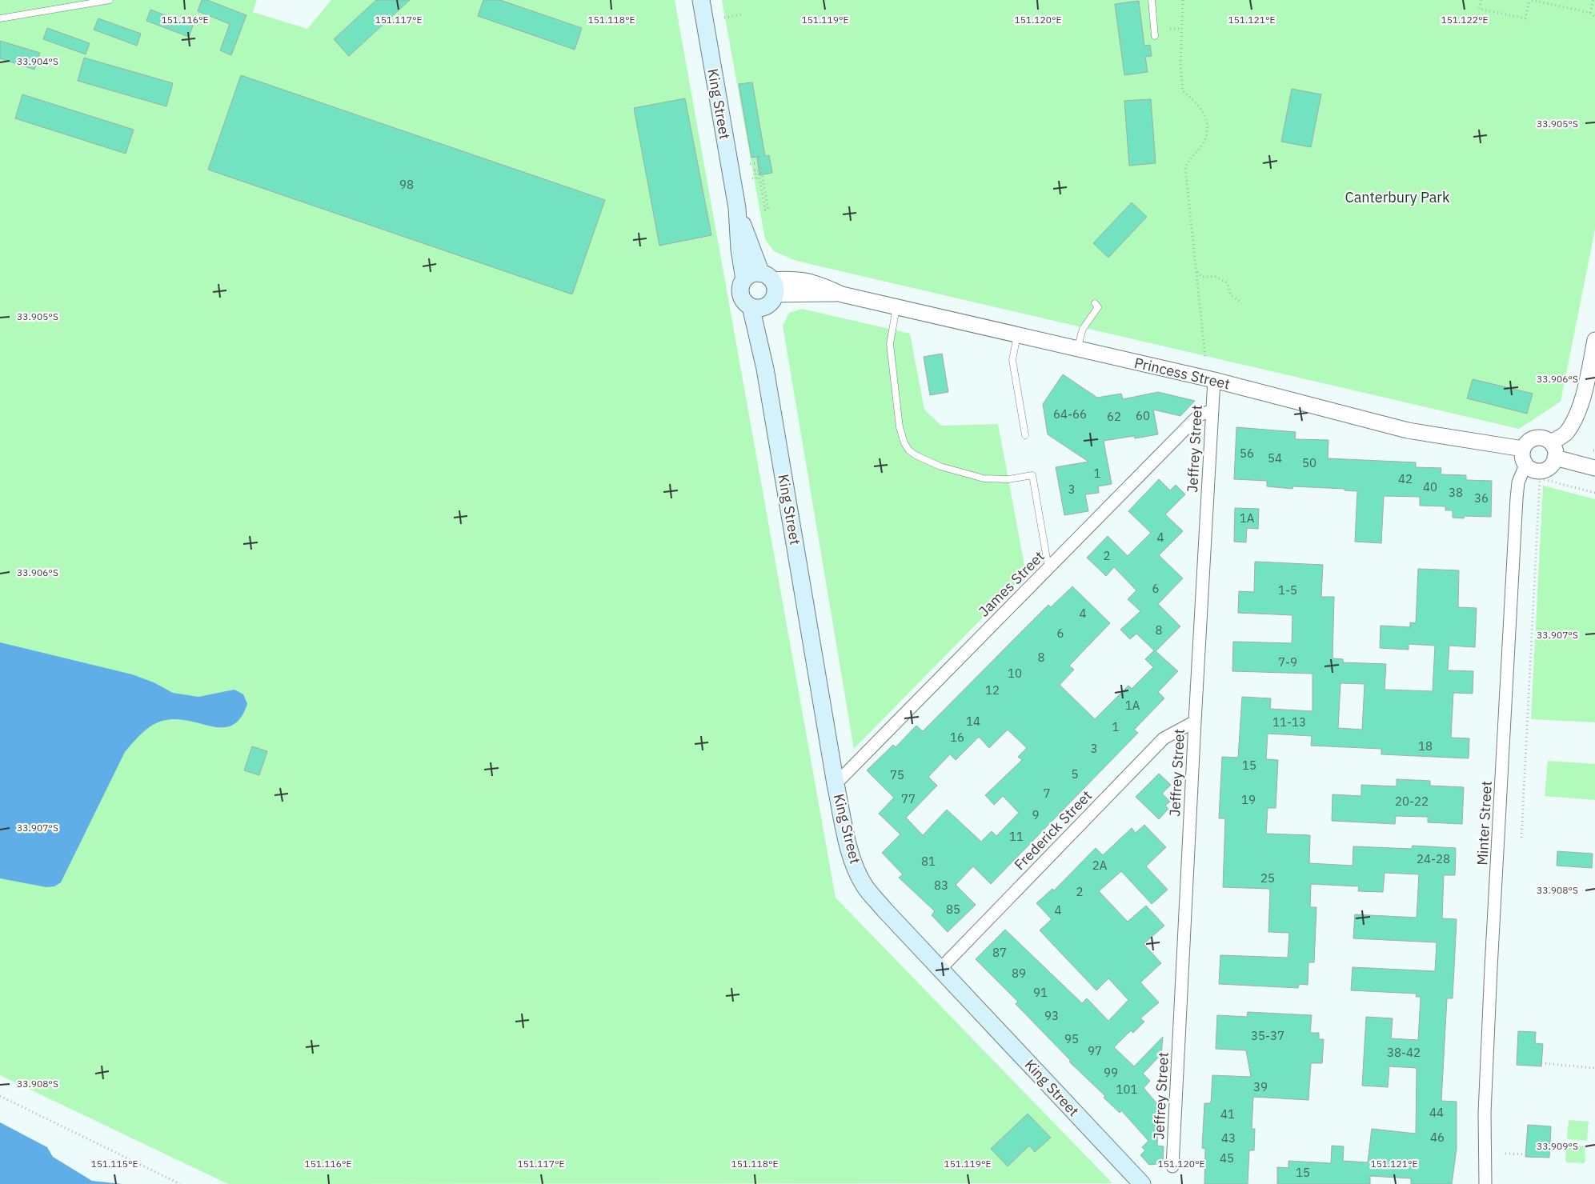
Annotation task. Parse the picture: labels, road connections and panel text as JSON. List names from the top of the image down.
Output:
{
  "streets": {
    "main road": ["King Street"],
    "street": [
      "Princess Street",
      "Jeffrey Street",
      "James Street",
      "Minter Street",
      "Frederick Street"
    ]
  },
  "crossings": [
    ["King Street", "Princess Street"],
    ["King Street", "James Street"],
    ["King Street", "Frederick Street"],
    ["Princess Street", "Jeffrey Street"],
    ["Princess Street", "Minter Street"],
    ["Jeffrey Street", "James Street"],
    ["Jeffrey Street", "Frederick Street"]
  ],
  "parks": ["Canterbury Park"],
  "house_numbers": [
    "98",
    "64-66",
    "60",
    "62",
    "56",
    "54",
    "50",
    "1",
    "42",
    "40",
    "3",
    "38",
    "36",
    "1A",
    "4",
    "2",
    "6",
    "1-5",
    "4",
    "8",
    "6",
    "8",
    "7-9",
    "10",
    "12",
    "1A",
    "14",
    "11-13",
    "1",
    "16",
    "18",
    "3",
    "15",
    "5",
    "75",
    "7",
    "77",
    "19",
    "20-22",
    "9",
    "11",
    "24-28",
    "81",
    "2A",
    "25",
    "83",
    "2",
    "85",
    "4",
    "87",
    "89",
    "91",
    "93",
    "35-37",
    "95",
    "97",
    "38-42",
    "99",
    "39",
    "101",
    "44",
    "41",
    "46",
    "43",
    "45",
    "15"
  ],
  "coordinates": [
    "151.116°E",
    "151.117°E",
    "151.118°E",
    "151.119°E",
    "151.120°E",
    "151.121°E",
    "151.122°E",
    "33.904°S",
    "33.905°S",
    "33.906°S",
    "33.907°S",
    "33.908°S",
    "33.909°S",
    "151.115°E"
  ]
}
